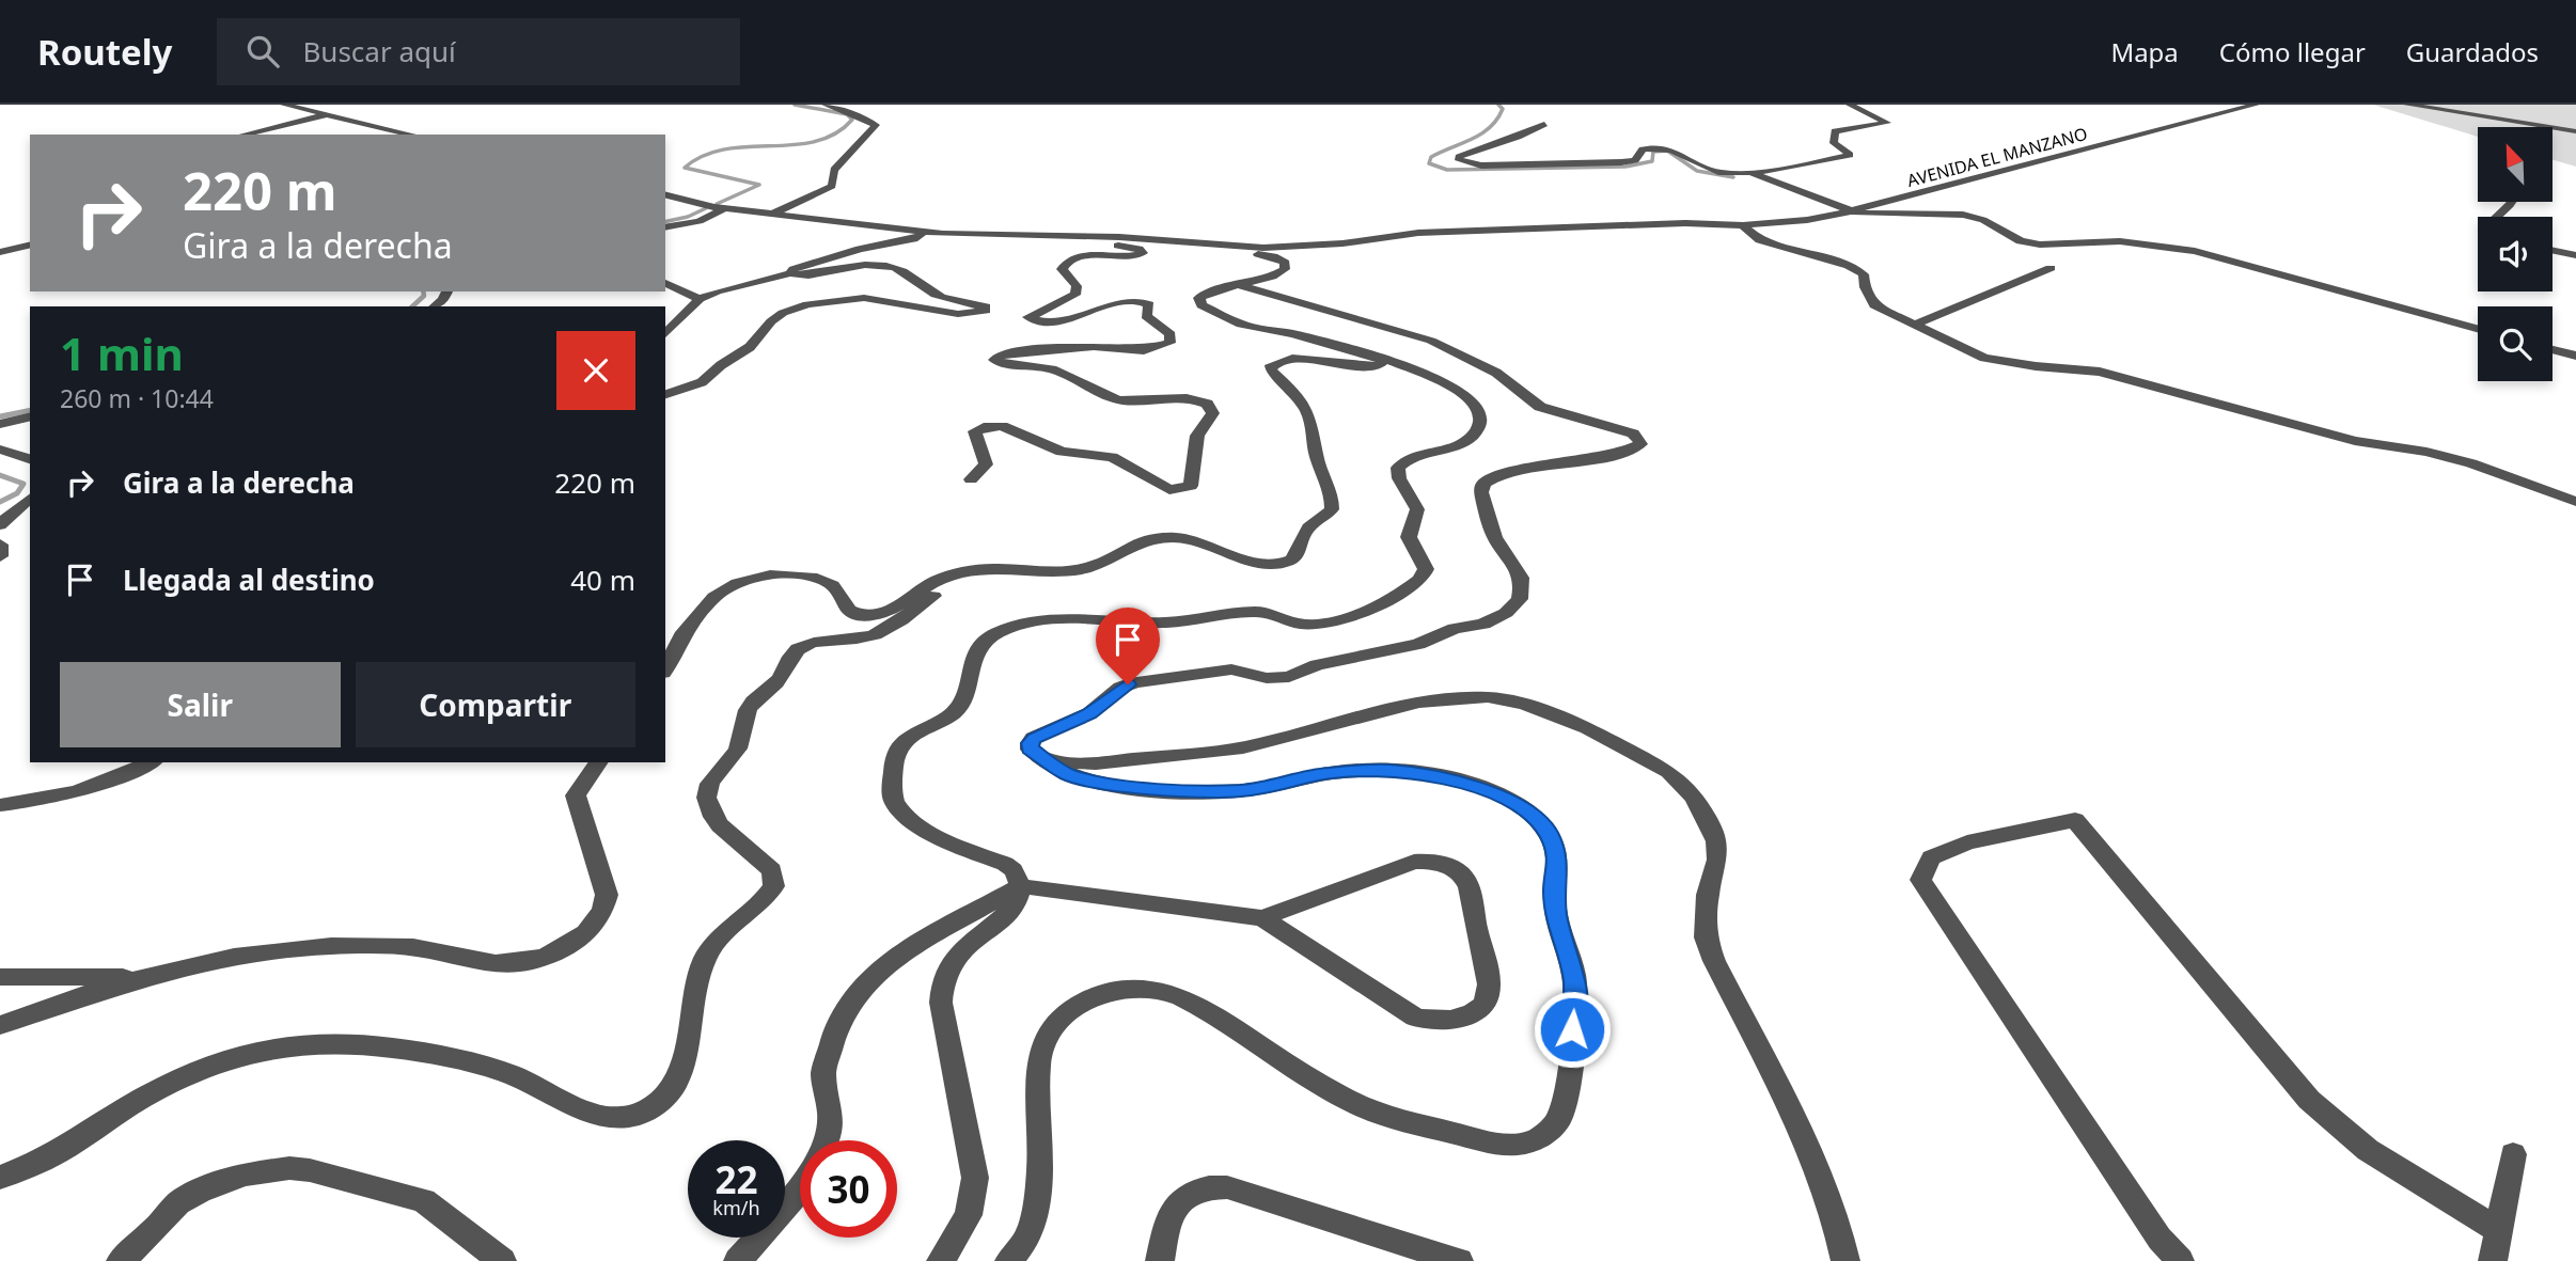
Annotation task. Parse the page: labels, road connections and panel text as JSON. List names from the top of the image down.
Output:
{
  "streets": {
    "street": ["AVENIDA EL MANZANO"]
  },
  "north": "top left",
  "page": {
    "header": "Routely",
    "search": "Buscar aquí",
    "nav": ["Mapa", "Cómo llegar", "Guardados"],
    "turn": ["220 m", "Gira a la derecha"],
    "heading": ["1 min", "260 m · 10:44"],
    "list": [
      {
        "name": "Gira a la derecha",
        "value": "220 m"
      },
      {
        "name": "Llegada al destino",
        "value": "40 m"
      }
    ],
    "buttons": ["Salir", "Compartir"],
    "speed": "22 km/h",
    "limit": "30"
  }
}
